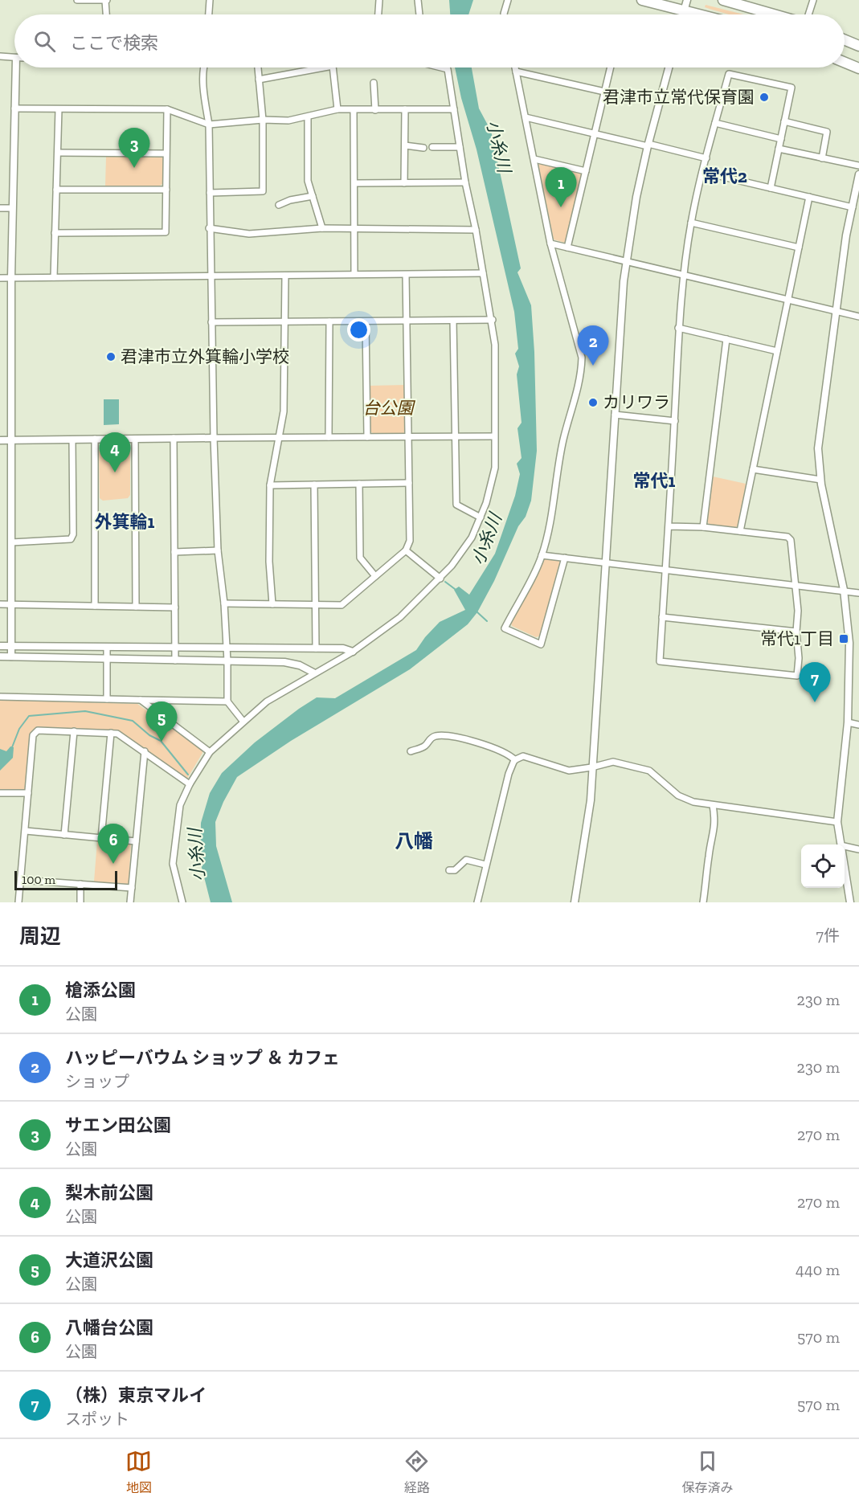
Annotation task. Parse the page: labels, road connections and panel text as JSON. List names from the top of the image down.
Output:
{
  "districts": [
    "常代2",
    "常代1",
    "外箕輪1",
    "八幡"
  ],
  "water": ["小糸川"],
  "parks": ["台公園"],
  "places": {
    "other": ["君津市立常代保育園", "君津市立外箕輪小学校", "カリワラ"],
    "transit": ["常代1丁目"]
  },
  "scale_bar": "100 m",
  "page": {
    "search": "ここで検索",
    "pins": [
      "3",
      "1",
      "2",
      "4",
      "7",
      "5",
      "6"
    ],
    "scale": "100 m",
    "heading": ["周辺", "7件"],
    "list": [
      {
        "mark": "1",
        "name": "槍添公園",
        "note": "公園",
        "value": "230 m"
      },
      {
        "mark": "2",
        "name": "ハッピーバウム ショップ ＆ カフェ",
        "note": "ショップ",
        "value": "230 m"
      },
      {
        "mark": "3",
        "name": "サエン田公園",
        "note": "公園",
        "value": "270 m"
      },
      {
        "mark": "4",
        "name": "梨木前公園",
        "note": "公園",
        "value": "270 m"
      },
      {
        "mark": "5",
        "name": "大道沢公園",
        "note": "公園",
        "value": "440 m"
      },
      {
        "mark": "6",
        "name": "八幡台公園",
        "note": "公園",
        "value": "570 m"
      },
      {
        "mark": "7",
        "name": "（株）東京マルイ",
        "note": "スポット",
        "value": "570 m"
      }
    ],
    "nav": ["地図", "経路", "保存済み"]
  }
}
